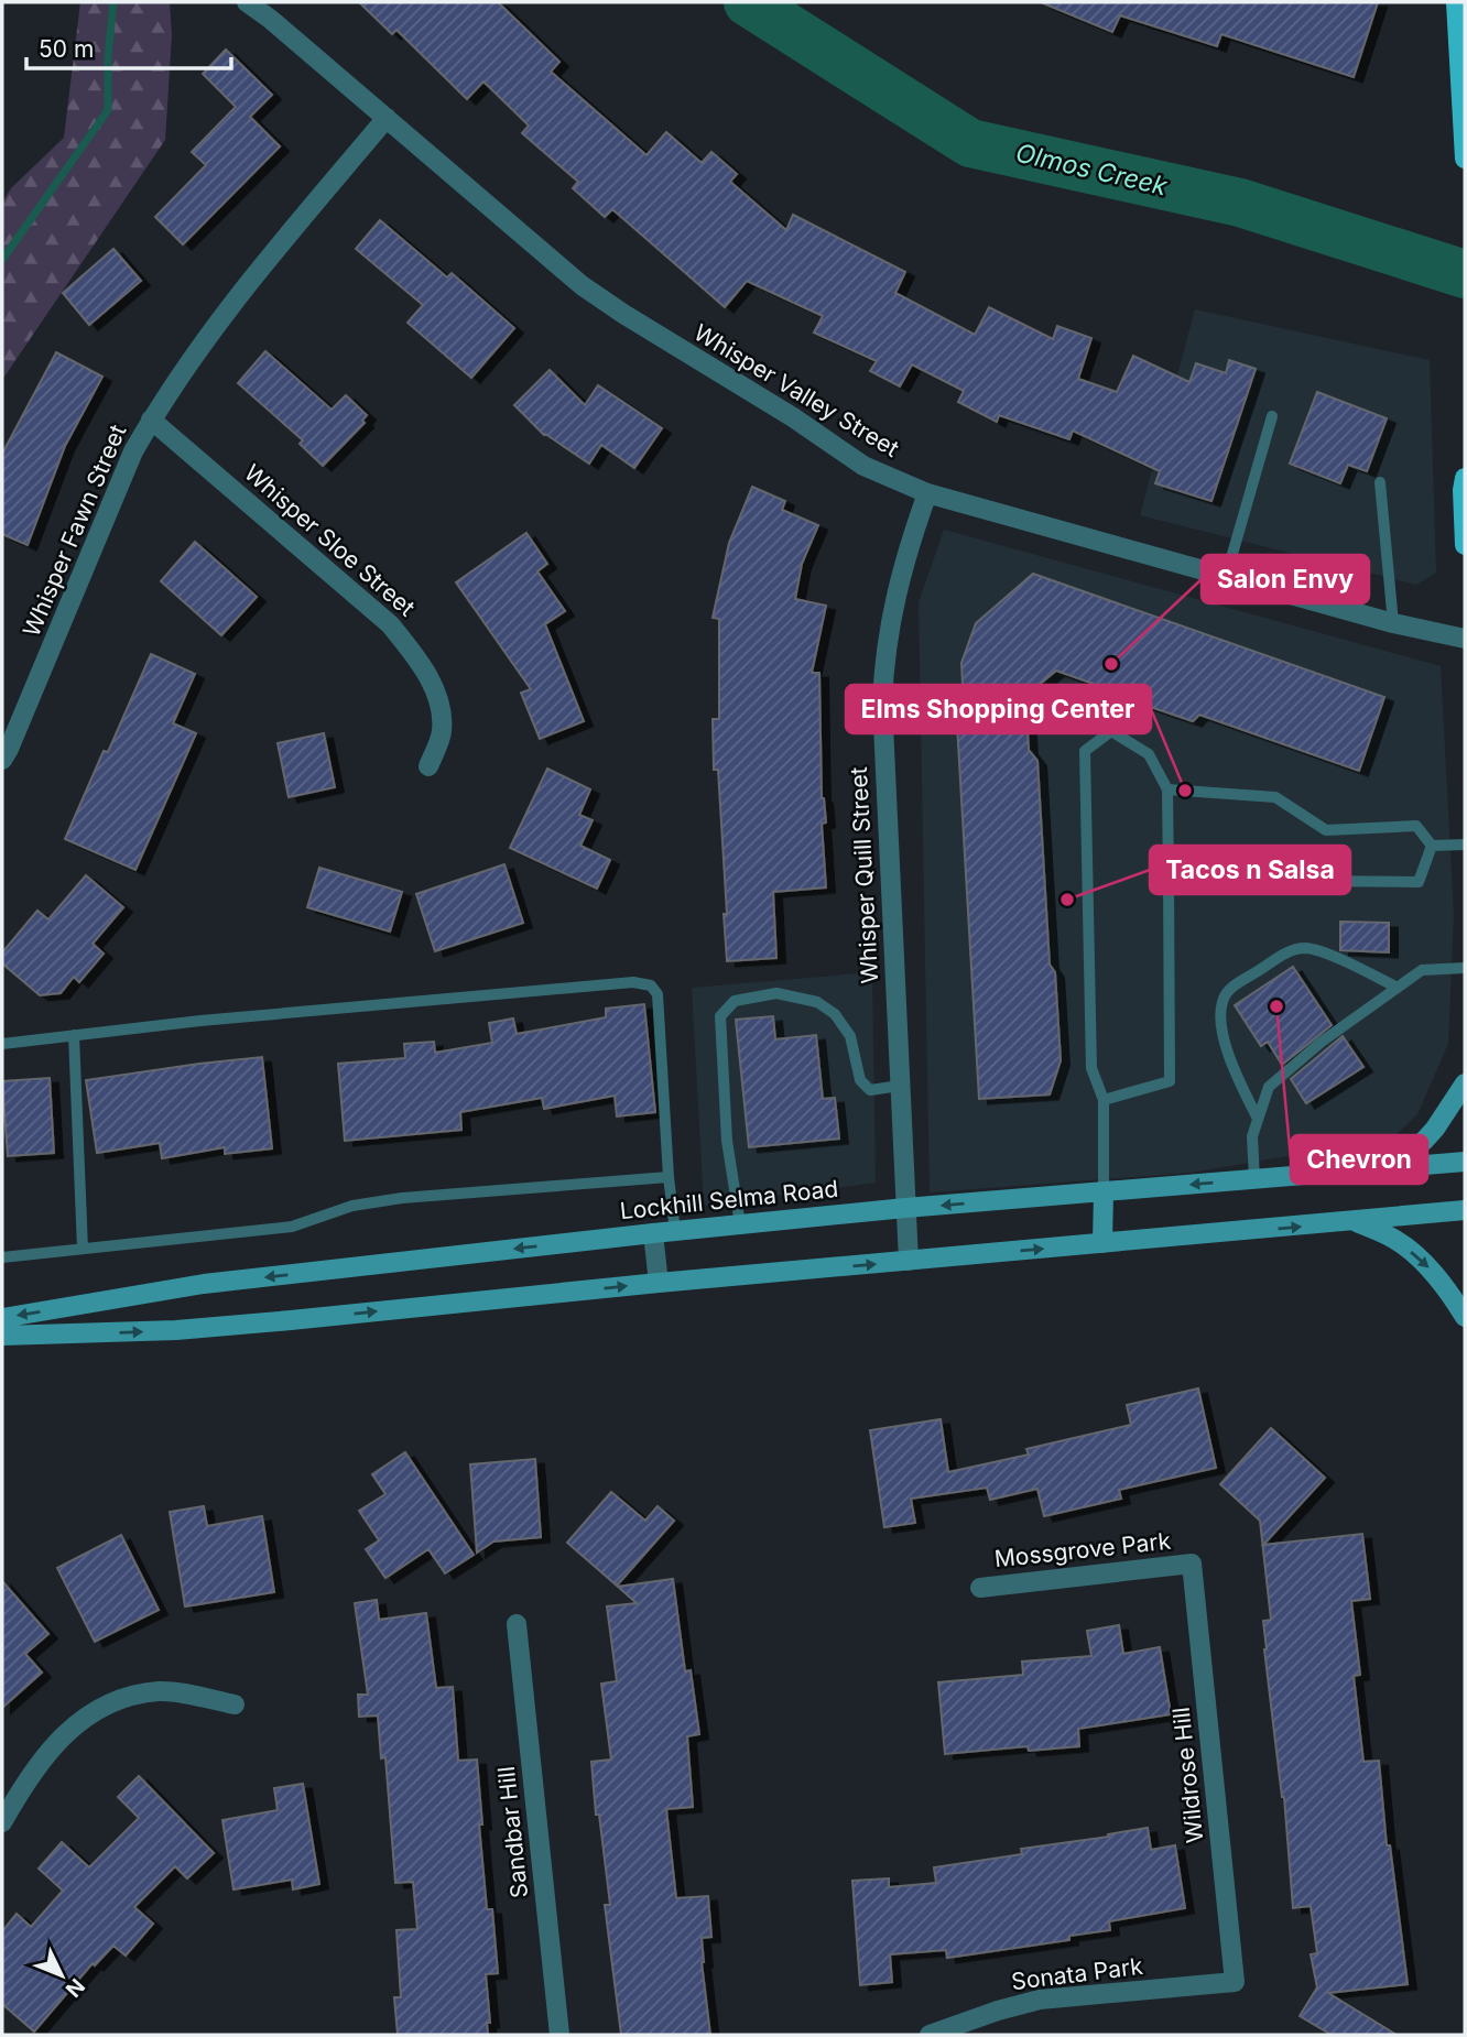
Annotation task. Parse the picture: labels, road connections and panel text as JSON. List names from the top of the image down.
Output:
{
  "streets": {
    "main road": ["Lockhill Selma Road"],
    "street": [
      "Whisper Valley Street",
      "Whisper Fawn Street",
      "Whisper Sloe Street",
      "Whisper Quill Street",
      "Mossgrove Park",
      "Wildrose Hill",
      "Sandbar Hill",
      "Sonata Park"
    ]
  },
  "crossings": [
    ["Whisper Valley Street", "Whisper Fawn Street"],
    ["Whisper Valley Street", "Whisper Quill Street"],
    ["Whisper Fawn Street", "Whisper Sloe Street"],
    ["Whisper Quill Street", "Lockhill Selma Road"],
    ["Mossgrove Park", "Wildrose Hill"],
    ["Wildrose Hill", "Sonata Park"]
  ],
  "water": ["Olmos Creek"],
  "places": [
    "Salon Envy",
    "Elms Shopping Center",
    "Tacos n Salsa",
    "Chevron"
  ],
  "scale_bar": "50 m",
  "north": "bottom right"
}
